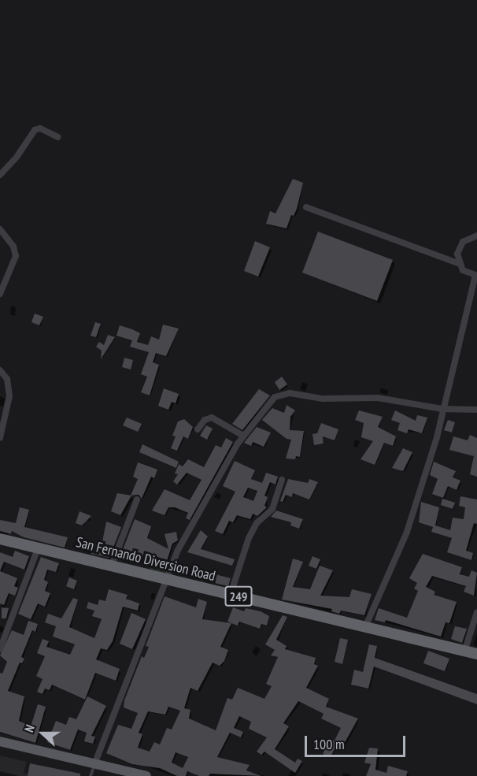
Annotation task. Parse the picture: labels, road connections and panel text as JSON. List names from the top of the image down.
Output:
{
  "streets": {
    "highway": ["San Fernando Diversion Road", "249"]
  },
  "scale_bar": "100 m",
  "north": "left"
}
